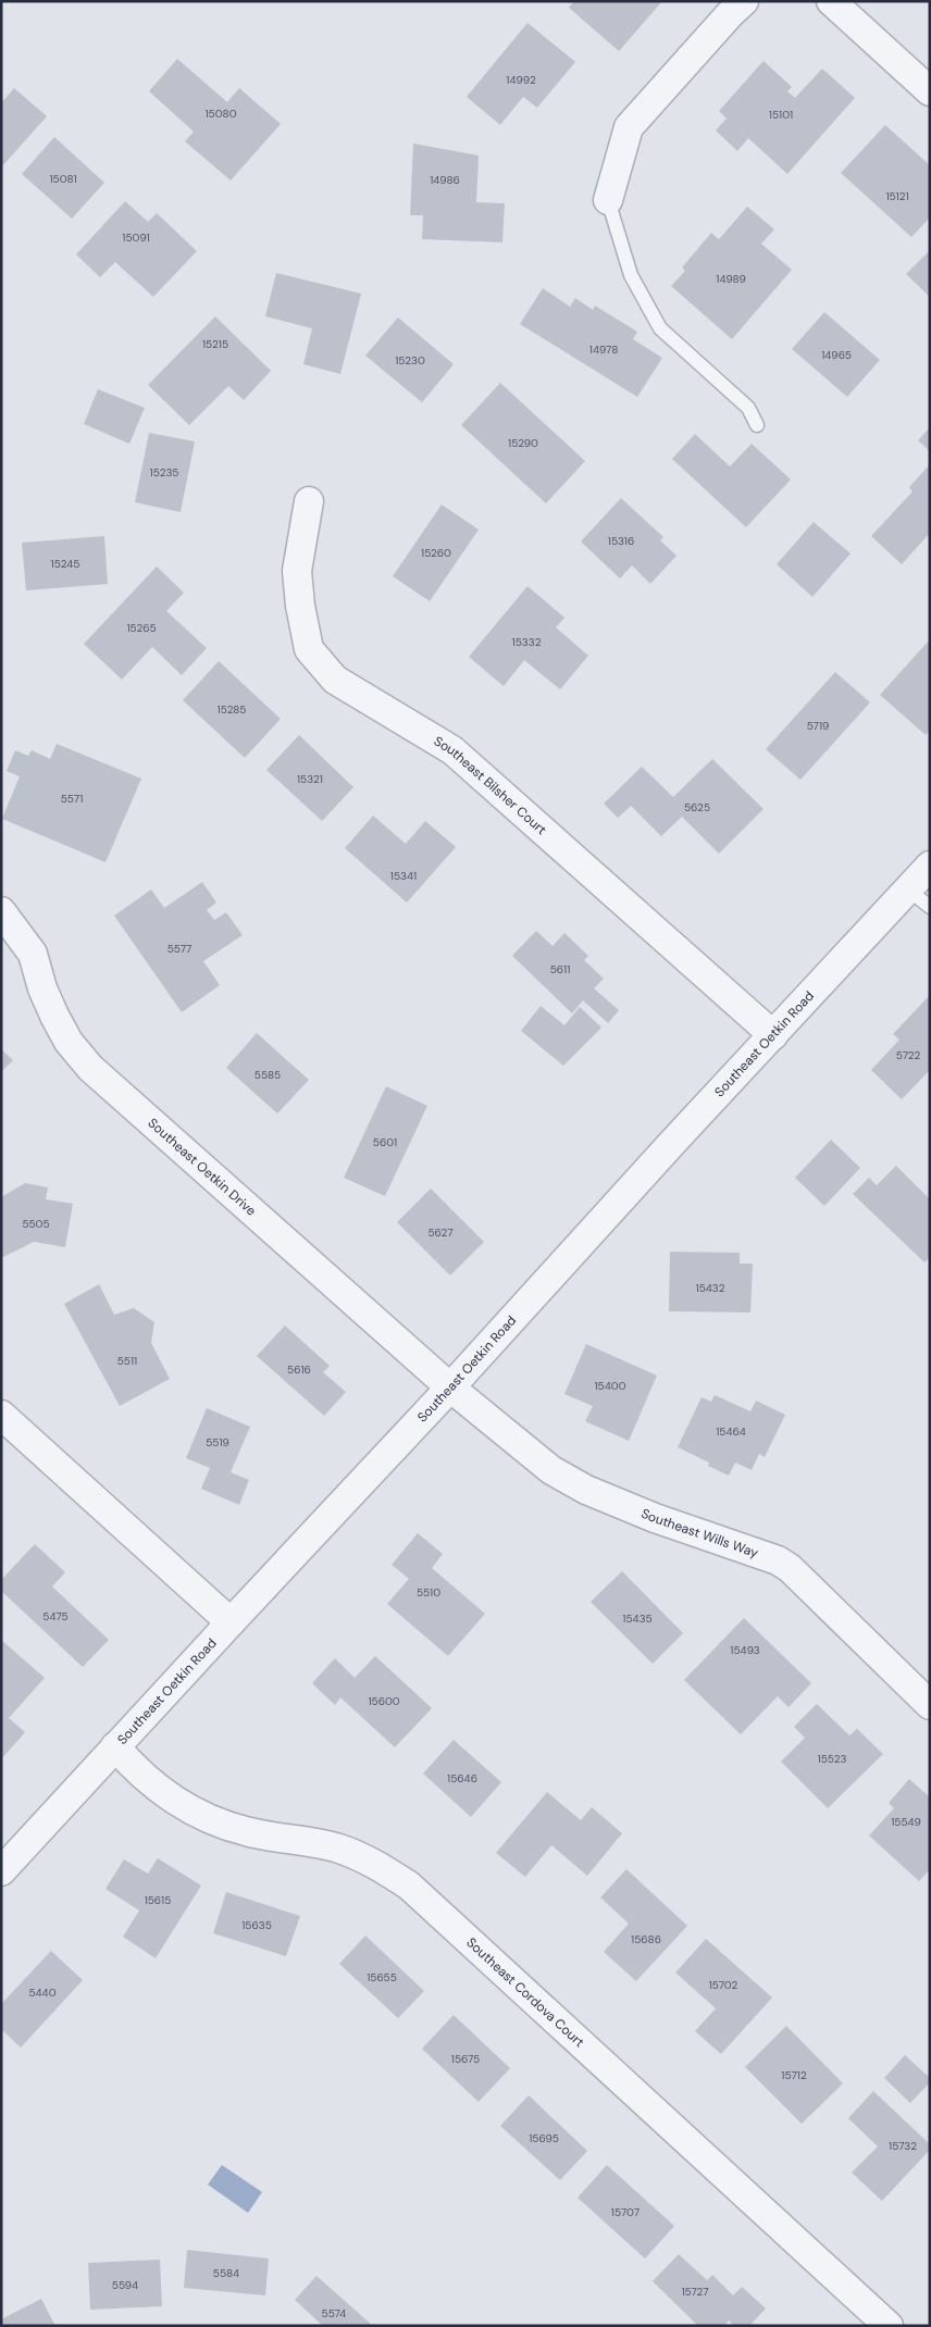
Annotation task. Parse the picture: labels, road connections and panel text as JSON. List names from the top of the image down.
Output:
{
  "streets": {
    "street": [
      "Southeast Bilsher Court",
      "Southeast Oetkin Road",
      "Southeast Oetkin Drive",
      "Southeast Wills Way",
      "Southeast Cordova Court"
    ]
  },
  "crossings": [
    ["Southeast Bilsher Court", "Southeast Oetkin Road"],
    ["Southeast Oetkin Road", "Southeast Oetkin Drive"],
    ["Southeast Oetkin Road", "Southeast Wills Way"],
    ["Southeast Oetkin Road", "Southeast Cordova Court"],
    ["Southeast Oetkin Drive", "Southeast Wills Way"]
  ],
  "house_numbers": [
    "14992",
    "15080",
    "15101",
    "15081",
    "14986",
    "15121",
    "15091",
    "14989",
    "15215",
    "14978",
    "14965",
    "15230",
    "15290",
    "15235",
    "15316",
    "15260",
    "15245",
    "15265",
    "15332",
    "15285",
    "5719",
    "15321",
    "5571",
    "5625",
    "15341",
    "5577",
    "5611",
    "5722",
    "5585",
    "5601",
    "5505",
    "5627",
    "15432",
    "5511",
    "5616",
    "15400",
    "15464",
    "5519",
    "5510",
    "5475",
    "15435",
    "15493",
    "15600",
    "15523",
    "15646",
    "15549",
    "15615",
    "15635",
    "15686",
    "15655",
    "15702",
    "5440",
    "15675",
    "15712",
    "15695",
    "15732",
    "15707",
    "5584",
    "5594",
    "15727",
    "5574"
  ]
}
